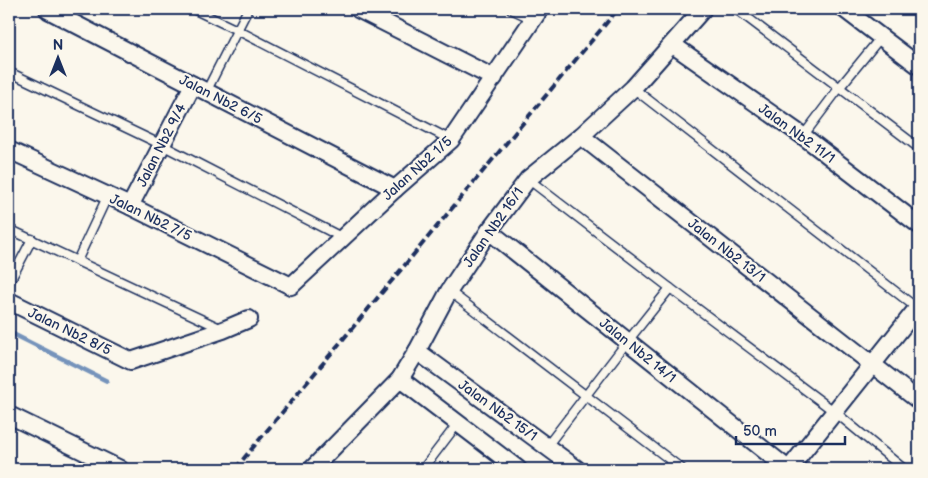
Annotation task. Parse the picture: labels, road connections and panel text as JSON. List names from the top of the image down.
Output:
{
  "streets": {
    "street": [
      "Jalan Nb2 6/5",
      "Jalan Nb2 11/1",
      "Jalan Nb2 9/4",
      "Jalan Nb2 1/5",
      "Jalan Nb2 7/5",
      "Jalan Nb2 16/1",
      "Jalan Nb2 13/1",
      "Jalan Nb2 8/5",
      "Jalan Nb2 14/1",
      "Jalan Nb2 15/1"
    ]
  },
  "crossings": [
    ["Jalan Nb2 6/5", "Jalan Nb2 9/4"],
    ["Jalan Nb2 6/5", "Jalan Nb2 1/5"],
    ["Jalan Nb2 11/1", "Jalan Nb2 16/1"],
    ["Jalan Nb2 9/4", "Jalan Nb2 7/5"],
    ["Jalan Nb2 1/5", "Jalan Nb2 7/5"],
    ["Jalan Nb2 16/1", "Jalan Nb2 13/1"],
    ["Jalan Nb2 16/1", "Jalan Nb2 14/1"],
    ["Jalan Nb2 16/1", "Jalan Nb2 15/1"]
  ],
  "scale_bar": "50 m",
  "north": "top"
}
